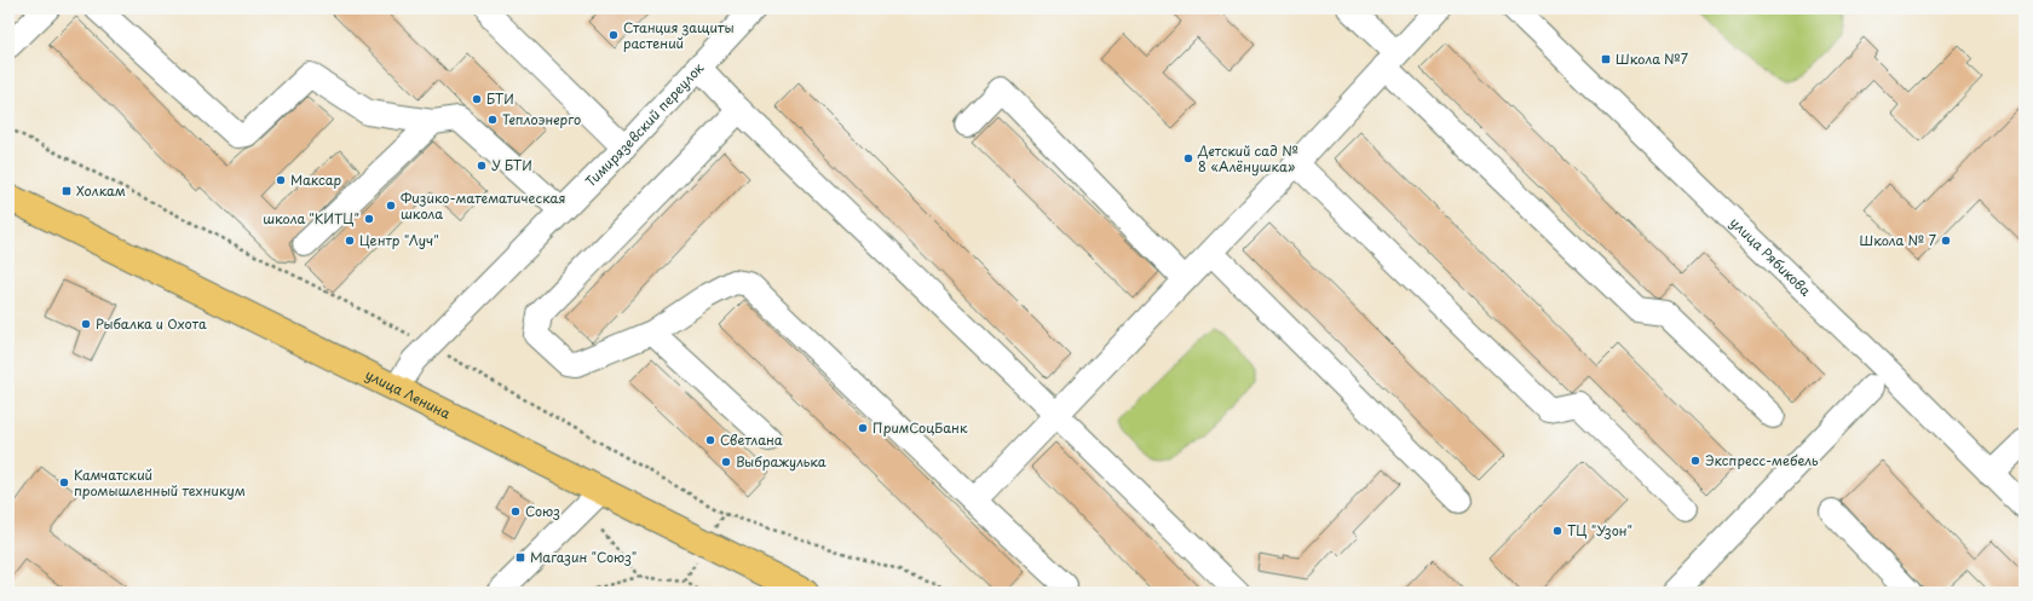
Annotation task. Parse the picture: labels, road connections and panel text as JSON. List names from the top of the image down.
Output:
{
  "streets": {
    "main road": ["улица Ленина"],
    "street": ["Тимирязевский переулок", "улица Рябикова"]
  },
  "crossings": [
    ["Тимирязевский переулок", "улица Ленина"]
  ],
  "places": {
    "other": [
      "Станция защиты растений",
      "БТИ",
      "Теплоэнерго",
      "Детский сад № 8 «Алёнушка»",
      "У БТИ",
      "Максар",
      "Физико-математическая школа",
      "школа \"КИТЦ\"",
      "Центр \"Луч\"",
      "Школа № 7",
      "Рыбалка и Охота",
      "ПримСоцБанк",
      "Светлана",
      "Экспресс-мебель",
      "Выбражулька",
      "Камчатский промышленный техникум",
      "Союз",
      "ТЦ \"Узон\""
    ],
    "transit": ["Школа №7", "Холкам", "Магазин \"Союз\""]
  }
}
